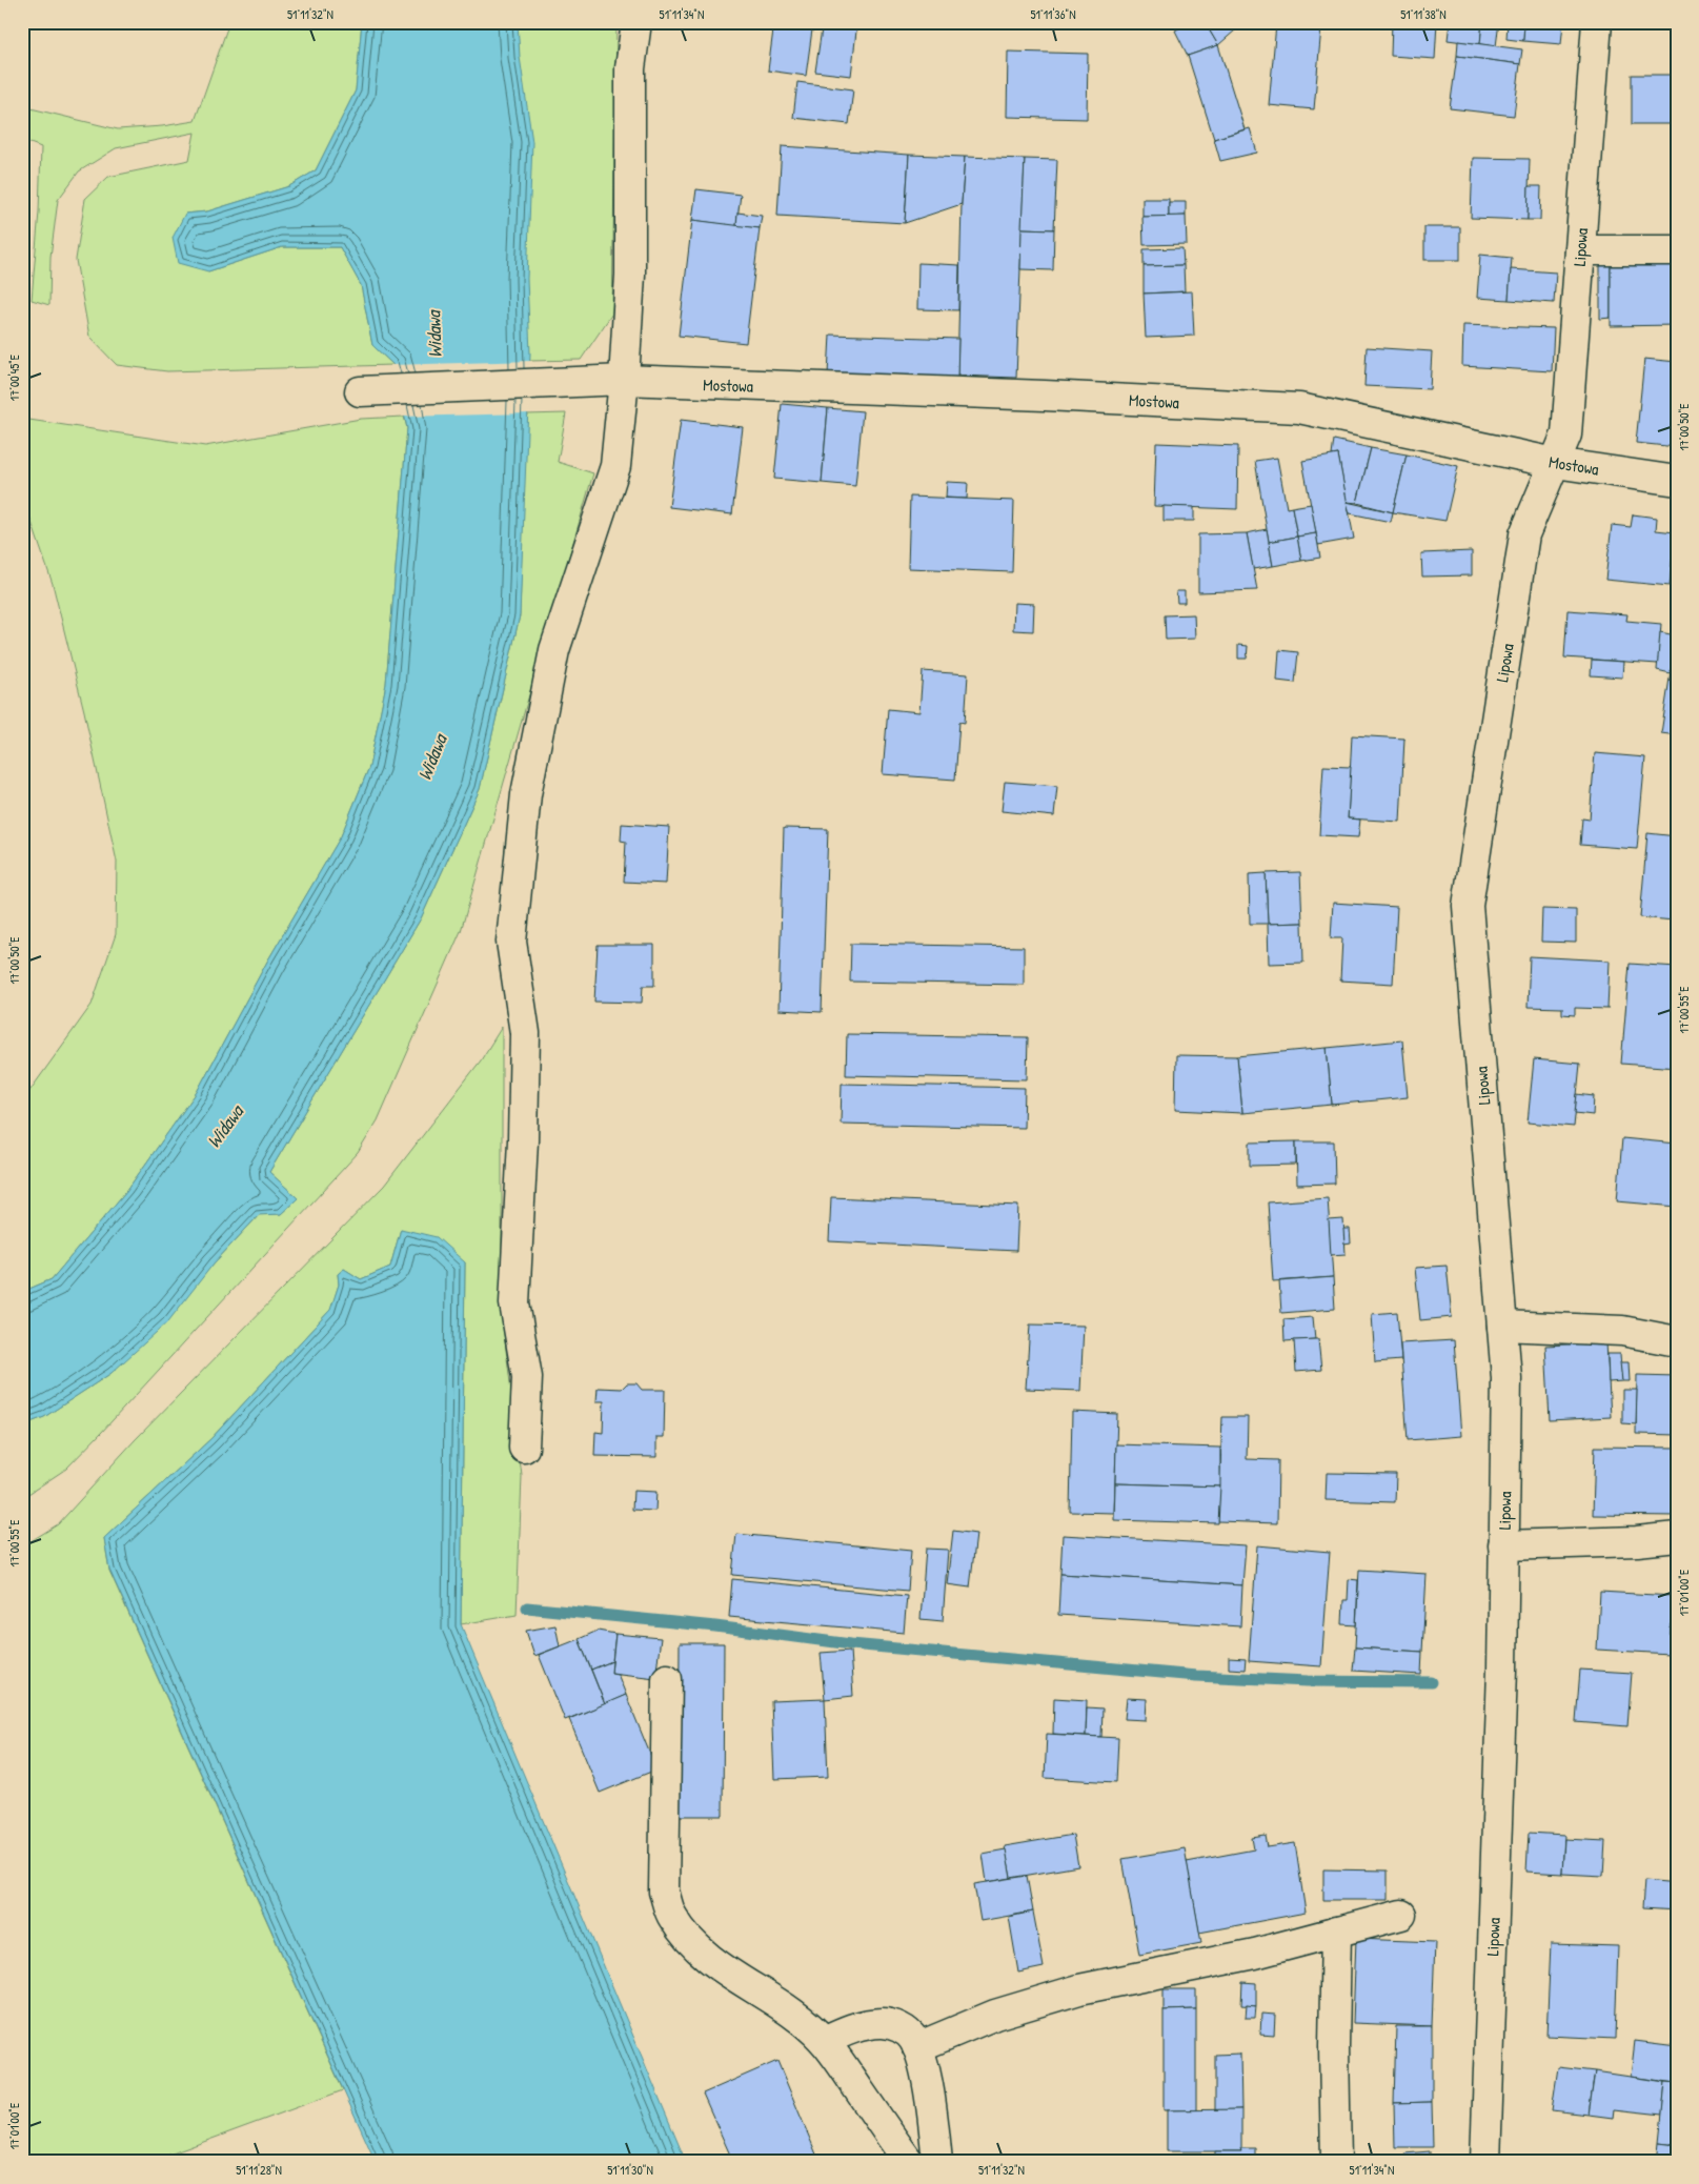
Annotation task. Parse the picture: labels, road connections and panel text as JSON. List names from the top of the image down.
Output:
{
  "streets": {
    "street": ["Lipowa", "Mostowa"]
  },
  "crossings": [
    ["Lipowa", "Mostowa"]
  ],
  "water": ["Widawa"],
  "coordinates": [
    "51°11'32\"N",
    "51°11'34\"N",
    "51°11'36\"N",
    "51°11'38\"N",
    "17°00'45\"E",
    "17°00'50\"E",
    "17°00'55\"E",
    "17°01'00\"E",
    "51°11'28\"N",
    "51°11'30\"N"
  ]
}
